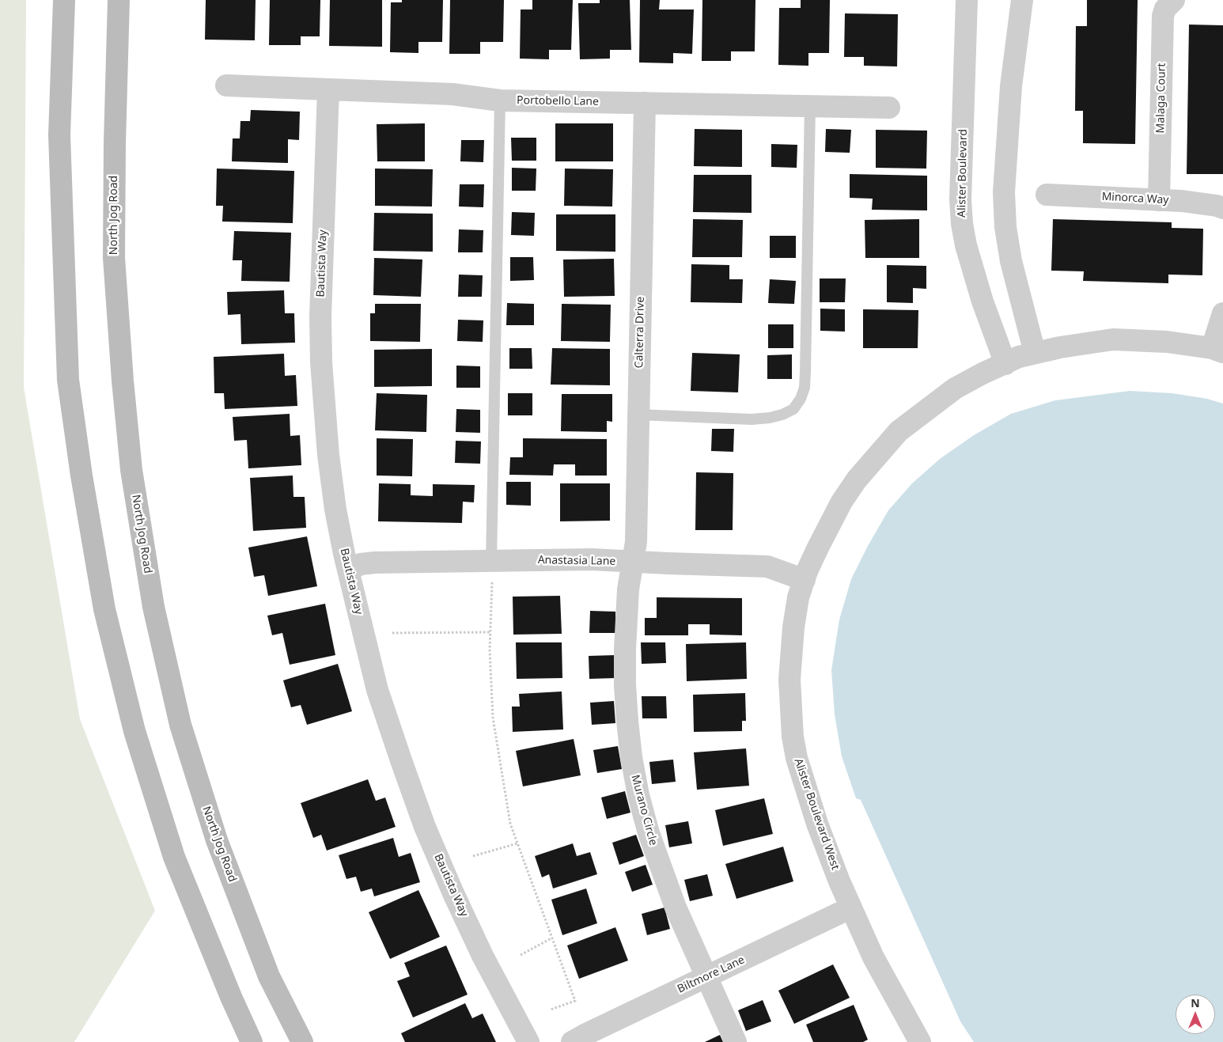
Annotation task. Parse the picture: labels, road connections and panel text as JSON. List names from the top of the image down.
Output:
{
  "streets": {
    "main road": ["North Jog Road"],
    "street": [
      "Malaga Court",
      "Portobello Lane",
      "Alister Boulevard",
      "Minorca Way",
      "Bautista Way",
      "Calterra Drive",
      "Anastasia Lane",
      "Murano Circle",
      "Alister Boulevard West",
      "Biltmore Lane"
    ]
  },
  "crossings": [
    ["Malaga Court", "Minorca Way"],
    ["Portobello Lane", "Bautista Way"],
    ["Portobello Lane", "Calterra Drive"],
    ["Alister Boulevard", "Alister Boulevard West"],
    ["Bautista Way", "Anastasia Lane"],
    ["Calterra Drive", "Anastasia Lane"],
    ["Calterra Drive", "Murano Circle"],
    ["Anastasia Lane", "Murano Circle"],
    ["Anastasia Lane", "Alister Boulevard West"],
    ["Murano Circle", "Biltmore Lane"],
    ["Alister Boulevard West", "Biltmore Lane"]
  ],
  "north": "top"
}
